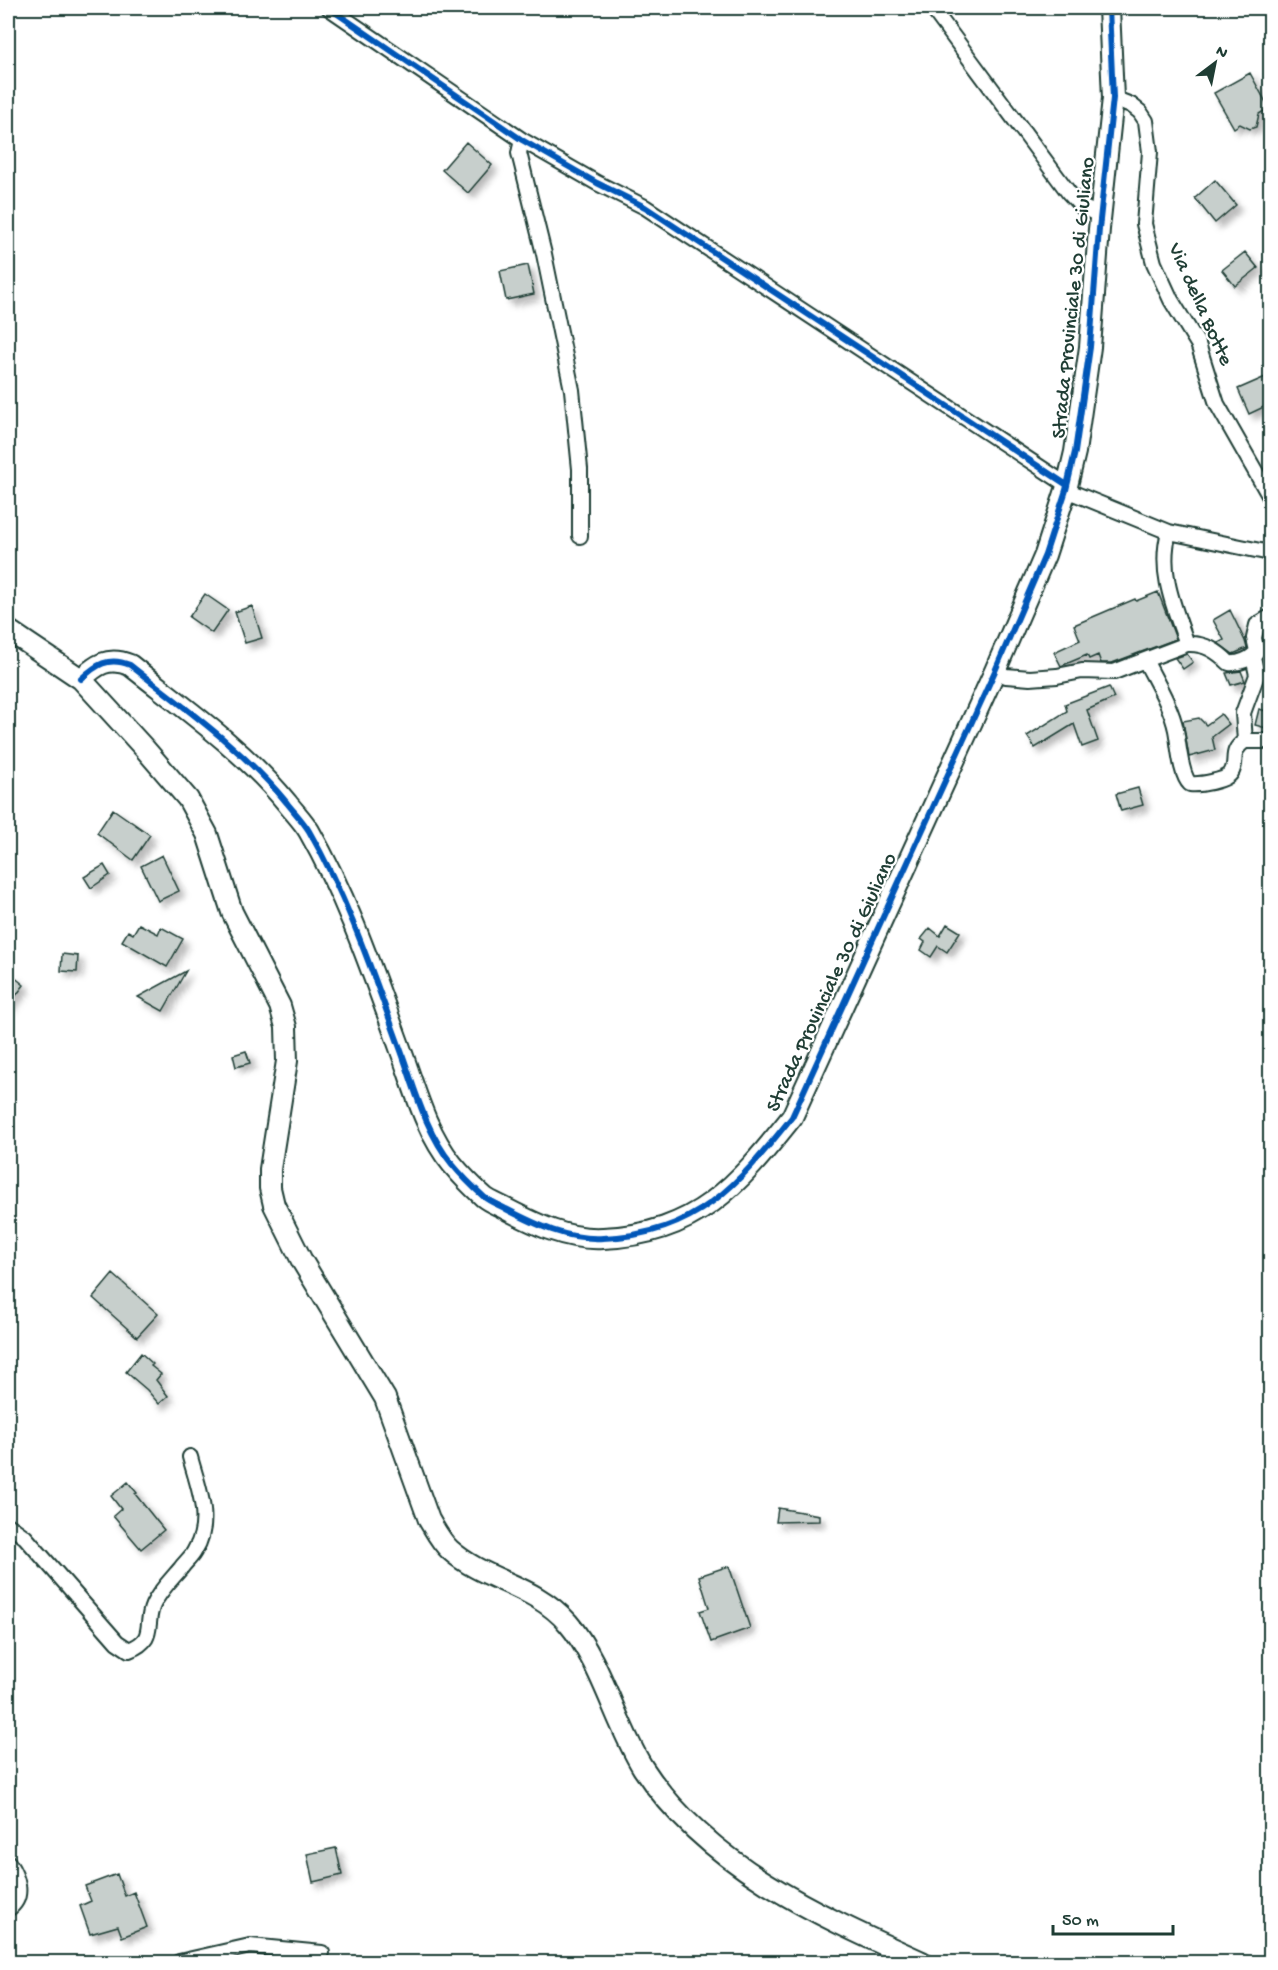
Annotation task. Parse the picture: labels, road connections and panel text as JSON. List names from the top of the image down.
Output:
{
  "streets": {
    "street": ["Strada Provinciale 30 di Giuliano", "Via della Botte"]
  },
  "crossings": [
    ["Strada Provinciale 30 di Giuliano", "Via della Botte"]
  ],
  "scale_bar": "50 m",
  "north": "top right"
}
